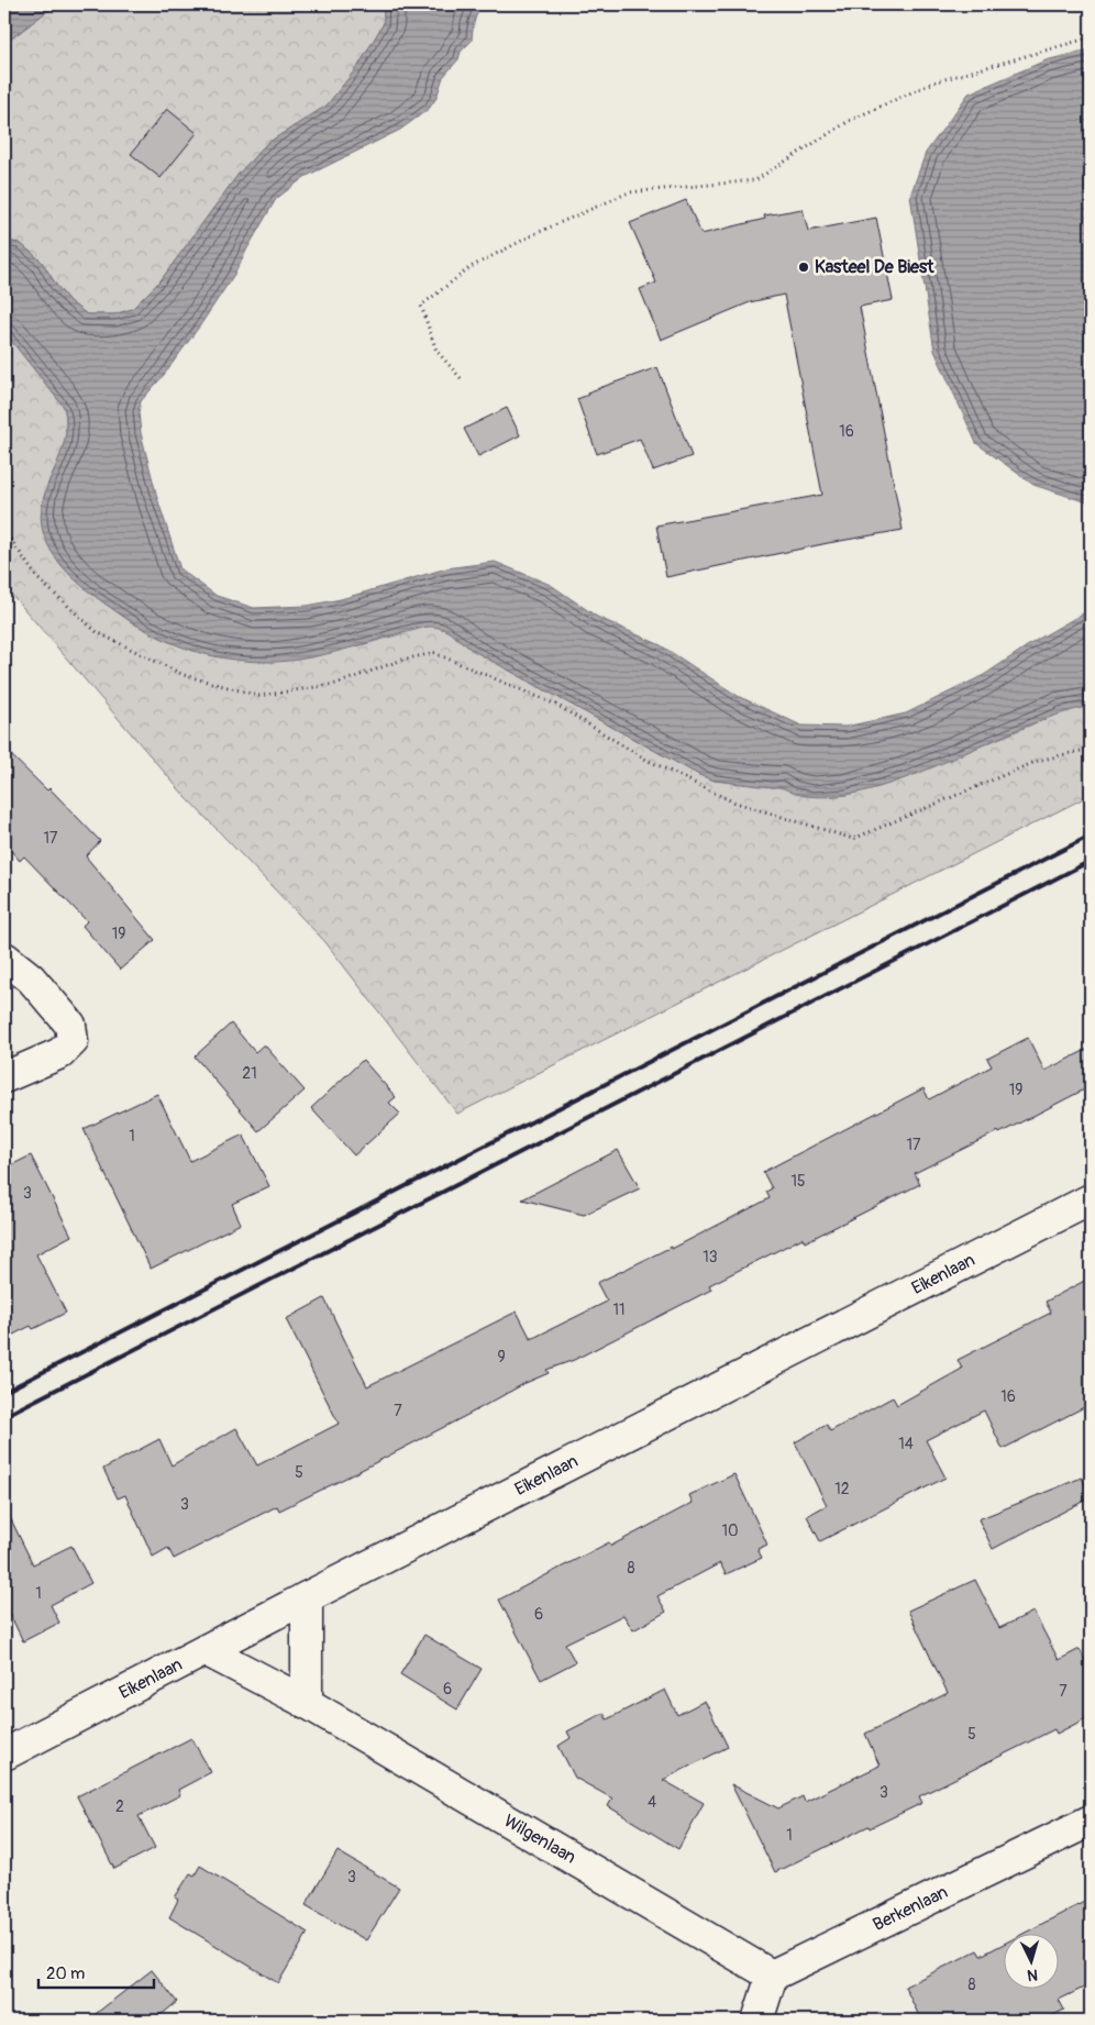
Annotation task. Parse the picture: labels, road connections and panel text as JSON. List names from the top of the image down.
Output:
{
  "streets": {
    "street": ["Eikenlaan", "Wilgenlaan", "Berkenlaan"]
  },
  "crossings": [
    ["Eikenlaan", "Wilgenlaan"],
    ["Wilgenlaan", "Berkenlaan"]
  ],
  "places": ["Kasteel De Biest"],
  "house_numbers": [
    "16",
    "17",
    "19",
    "21",
    "19",
    "1",
    "17",
    "15",
    "3",
    "13",
    "11",
    "9",
    "16",
    "7",
    "14",
    "5",
    "12",
    "3",
    "10",
    "8",
    "1",
    "6",
    "6",
    "7",
    "5",
    "3",
    "4",
    "2",
    "1",
    "3",
    "8"
  ],
  "scale_bar": "20 m",
  "north": "bottom"
}
